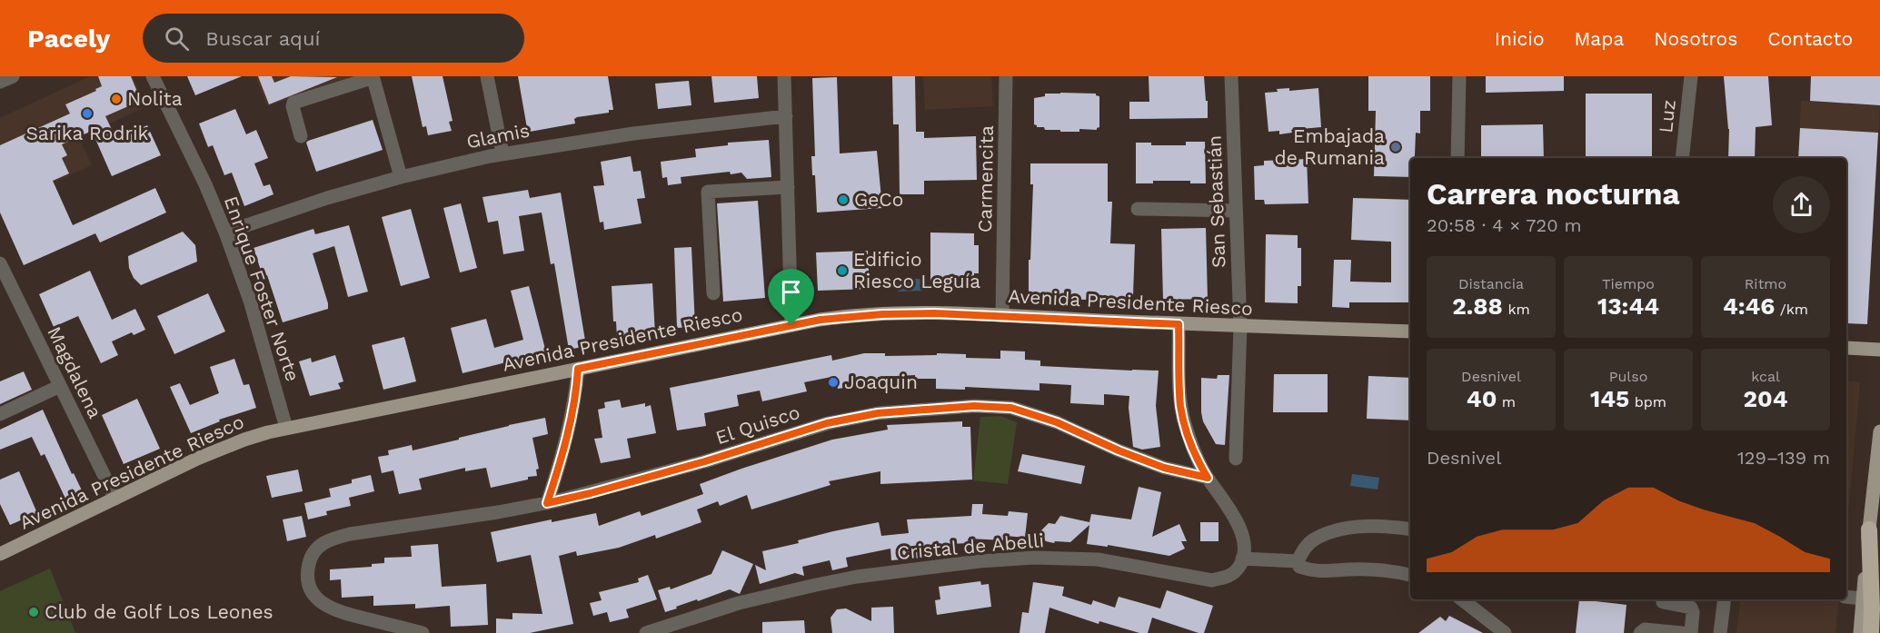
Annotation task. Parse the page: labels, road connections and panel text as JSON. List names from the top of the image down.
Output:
{
  "streets": {
    "main road": ["Avenida Presidente Riesco"],
    "street": [
      "Luz",
      "Glamis",
      "Carmencita",
      "San Sebastián",
      "Enrique Foster Norte",
      "Magdalena",
      "El Quisco",
      "Cristal de Abelli"
    ]
  },
  "crossings": [
    ["Glamis", "Enrique Foster Norte"],
    ["Carmencita", "Avenida Presidente Riesco"],
    ["San Sebastián", "Avenida Presidente Riesco"],
    ["Enrique Foster Norte", "Avenida Presidente Riesco"],
    ["Avenida Presidente Riesco", "Magdalena"]
  ],
  "places": [
    "Nolita",
    "Sarika Rodrik",
    "Embajada de Rumania",
    "GeCo",
    "Edificio Riesco Leguía",
    "Joaquin",
    "Club de Golf Los Leones"
  ],
  "page": {
    "header": "Pacely",
    "search": "Buscar aquí",
    "nav": [
      "Inicio",
      "Mapa",
      "Nosotros",
      "Contacto"
    ],
    "heading": ["Carrera nocturna", "20:58 · 4 × 720 m"],
    "stats": [
      ["Distancia", "2.88 km"],
      ["Tiempo", "13:44"],
      ["Ritmo", "4:46 /km"],
      ["Desnivel", "40 m"],
      ["Pulso", "145 bpm"],
      ["kcal", "204"]
    ],
    "chart": ["Desnivel", "129–139 m"]
  }
}
